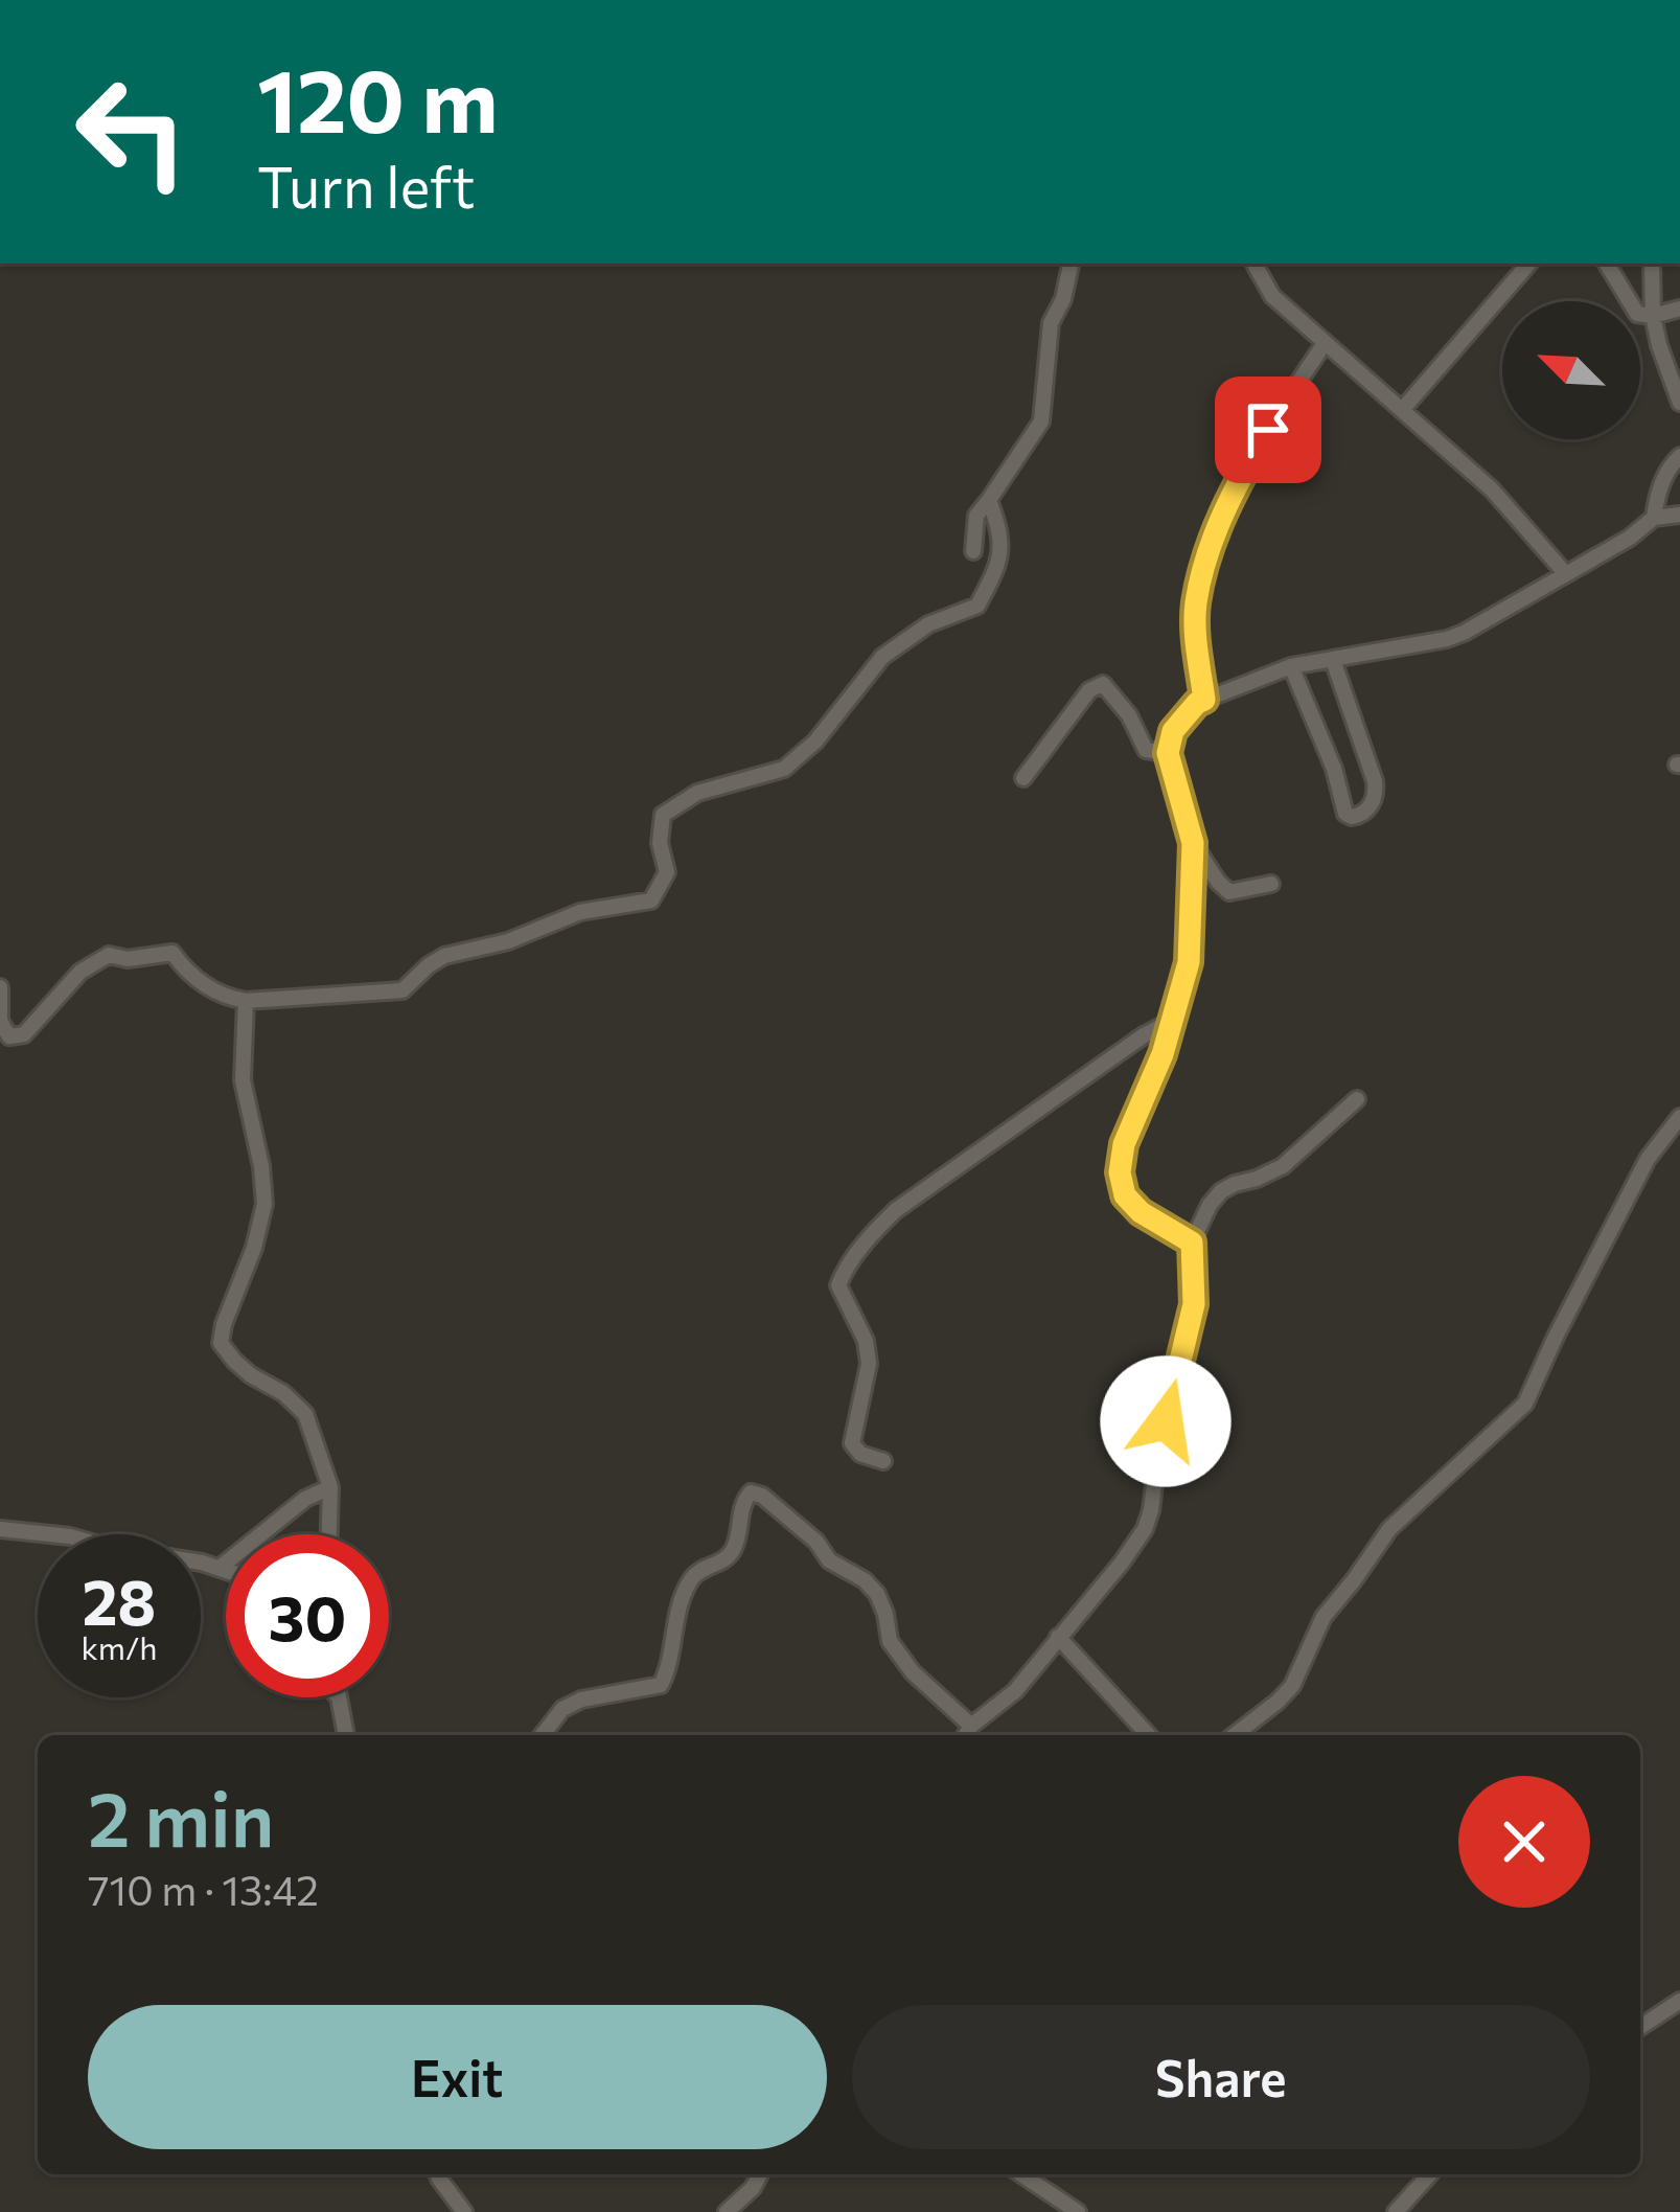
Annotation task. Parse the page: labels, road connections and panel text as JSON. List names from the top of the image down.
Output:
{
  "north": "top left",
  "page": {
    "turn": ["120 m", "Turn left"],
    "speed": "28 km/h",
    "limit": "30",
    "heading": ["2 min", "710 m · 13:42"],
    "buttons": ["Exit", "Share"]
  }
}
